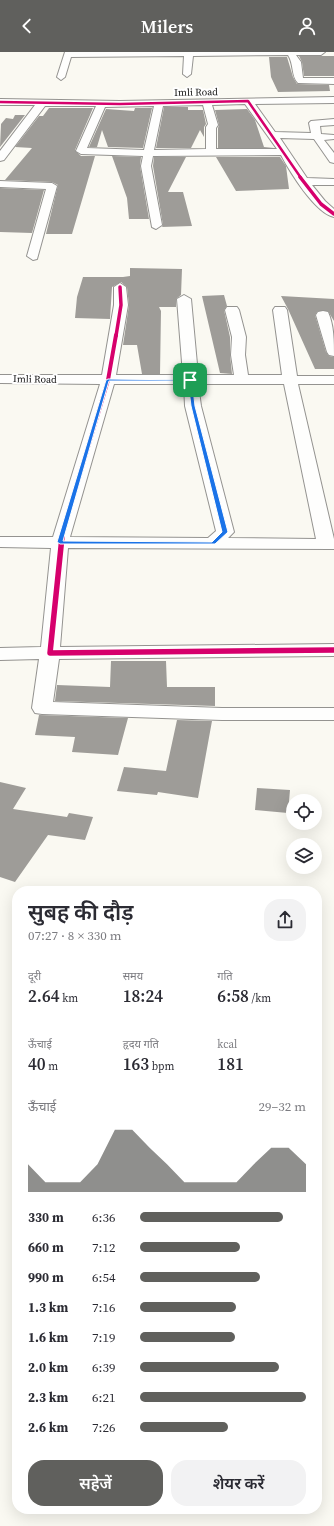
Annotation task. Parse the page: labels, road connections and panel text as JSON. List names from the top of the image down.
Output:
{
  "streets": {
    "street": ["Imli Road"]
  },
  "page": {
    "header": "Milers",
    "heading": ["सुबह की दौड़", "07:27 · 8 × 330 m"],
    "stats": [
      ["दूरी", "2.64 km"],
      ["समय", "18:24"],
      ["गति", "6:58 /km"],
      ["ऊँचाई", "40 m"],
      ["हृदय गति", "163 bpm"],
      ["kcal", "181"]
    ],
    "chart": ["ऊँचाई", "29–32 m"],
    "list": [
      {
        "name": "330 m",
        "note": "6:36"
      },
      {
        "name": "660 m",
        "note": "7:12"
      },
      {
        "name": "990 m",
        "note": "6:54"
      },
      {
        "name": "1.3 km",
        "note": "7:16"
      },
      {
        "name": "1.6 km",
        "note": "7:19"
      },
      {
        "name": "2.0 km",
        "note": "6:39"
      },
      {
        "name": "2.3 km",
        "note": "6:21"
      },
      {
        "name": "2.6 km",
        "note": "7:26"
      }
    ],
    "buttons": ["सहेजें", "शेयर करें"]
  }
}
